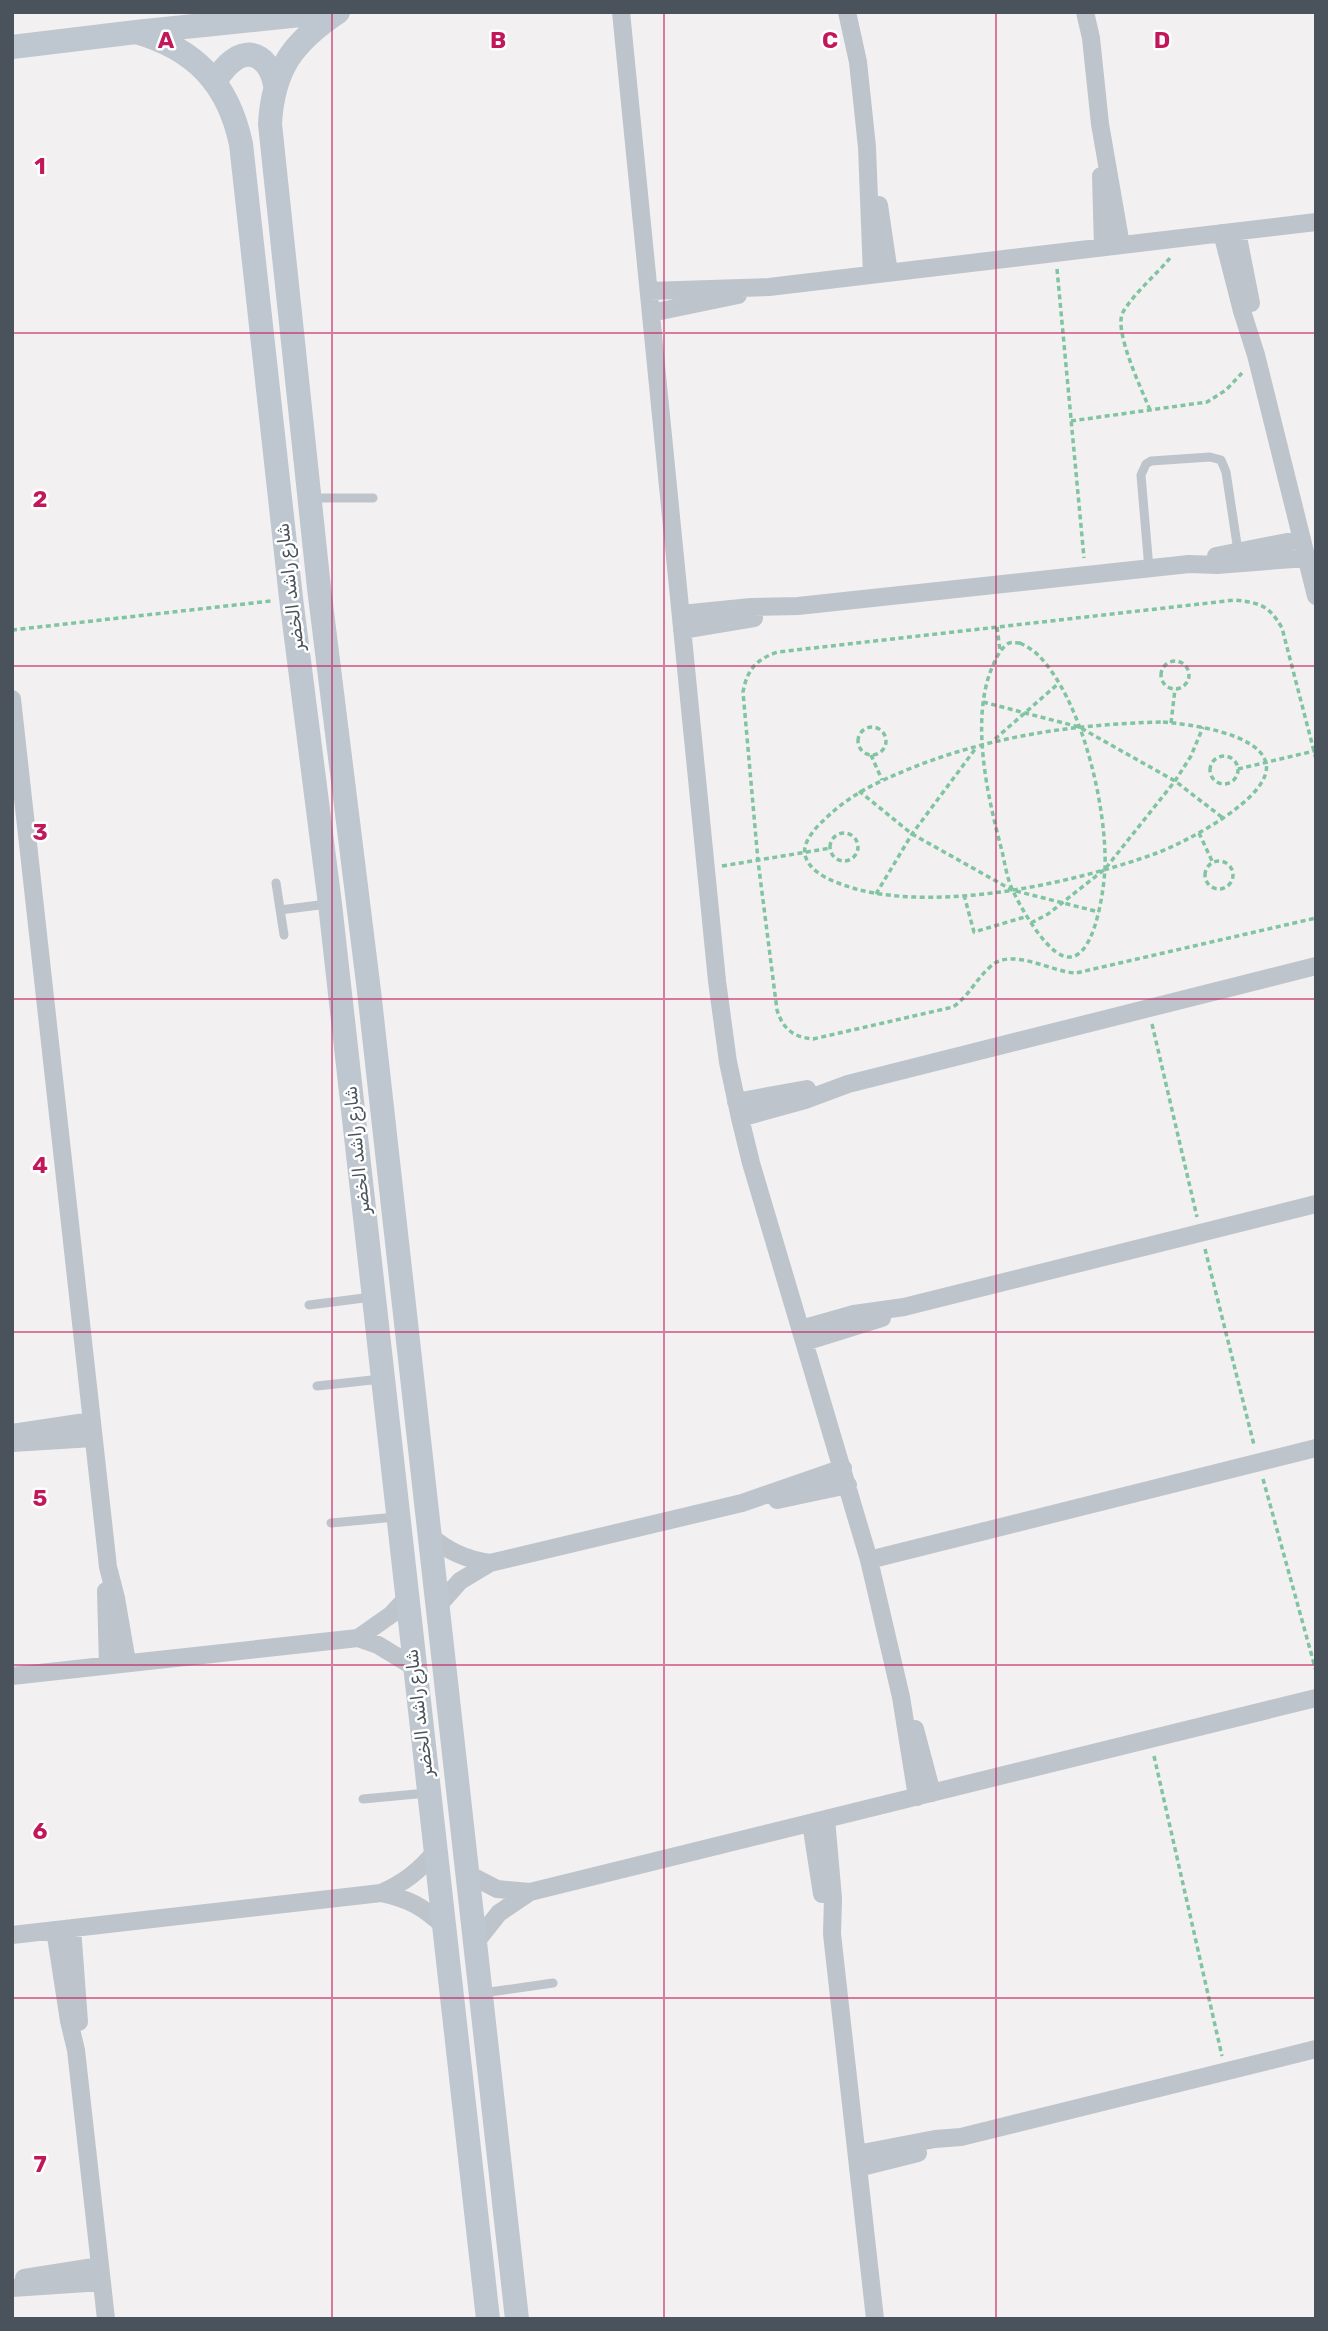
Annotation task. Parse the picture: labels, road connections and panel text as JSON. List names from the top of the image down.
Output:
{
  "streets": {
    "street": ["شارع راشد الخضر"]
  },
  "grid": {
    "columns": [
      "A",
      "B",
      "C",
      "D"
    ],
    "rows": [
      "1",
      "2",
      "3",
      "4",
      "5",
      "6",
      "7"
    ]
  }
}
